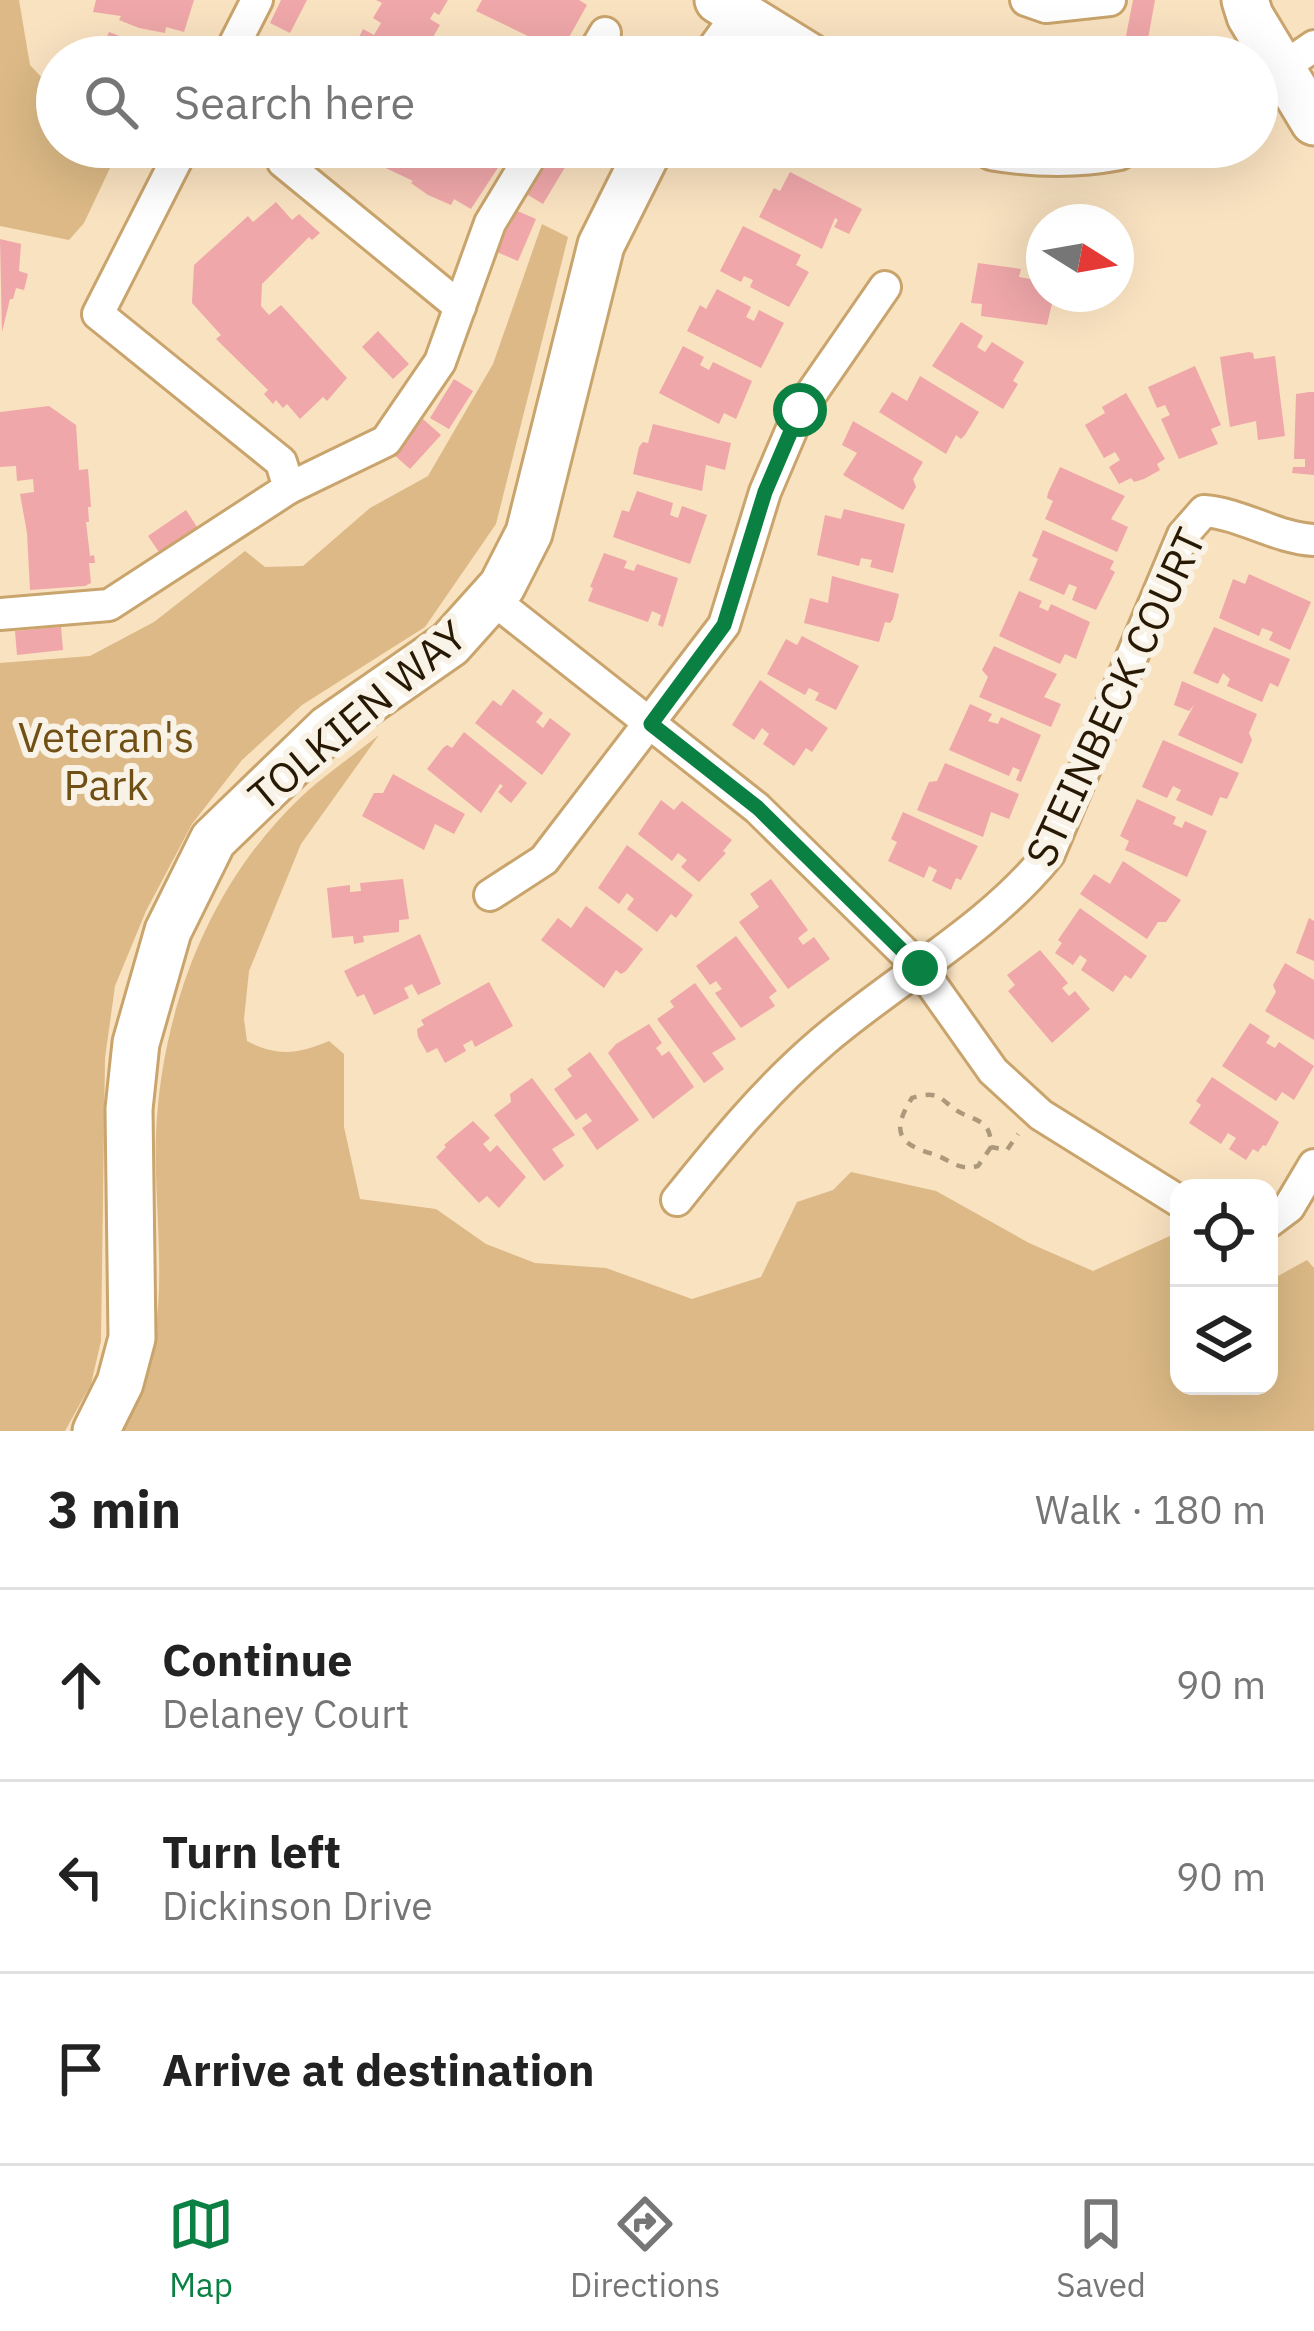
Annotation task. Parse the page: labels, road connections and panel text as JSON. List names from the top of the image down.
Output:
{
  "streets": {
    "street": ["STEINBECK COURT", "TOLKIEN WAY"]
  },
  "parks": ["Veteran's Park"],
  "north": "right",
  "page": {
    "search": "Search here",
    "heading": ["3 min", "Walk · 180 m"],
    "list": [
      ["Continue", "Delaney Court", "90 m"],
      ["Turn left", "Dickinson Drive", "90 m"],
      "Arrive at destination"
    ],
    "nav": ["Map", "Directions", "Saved"]
  }
}
